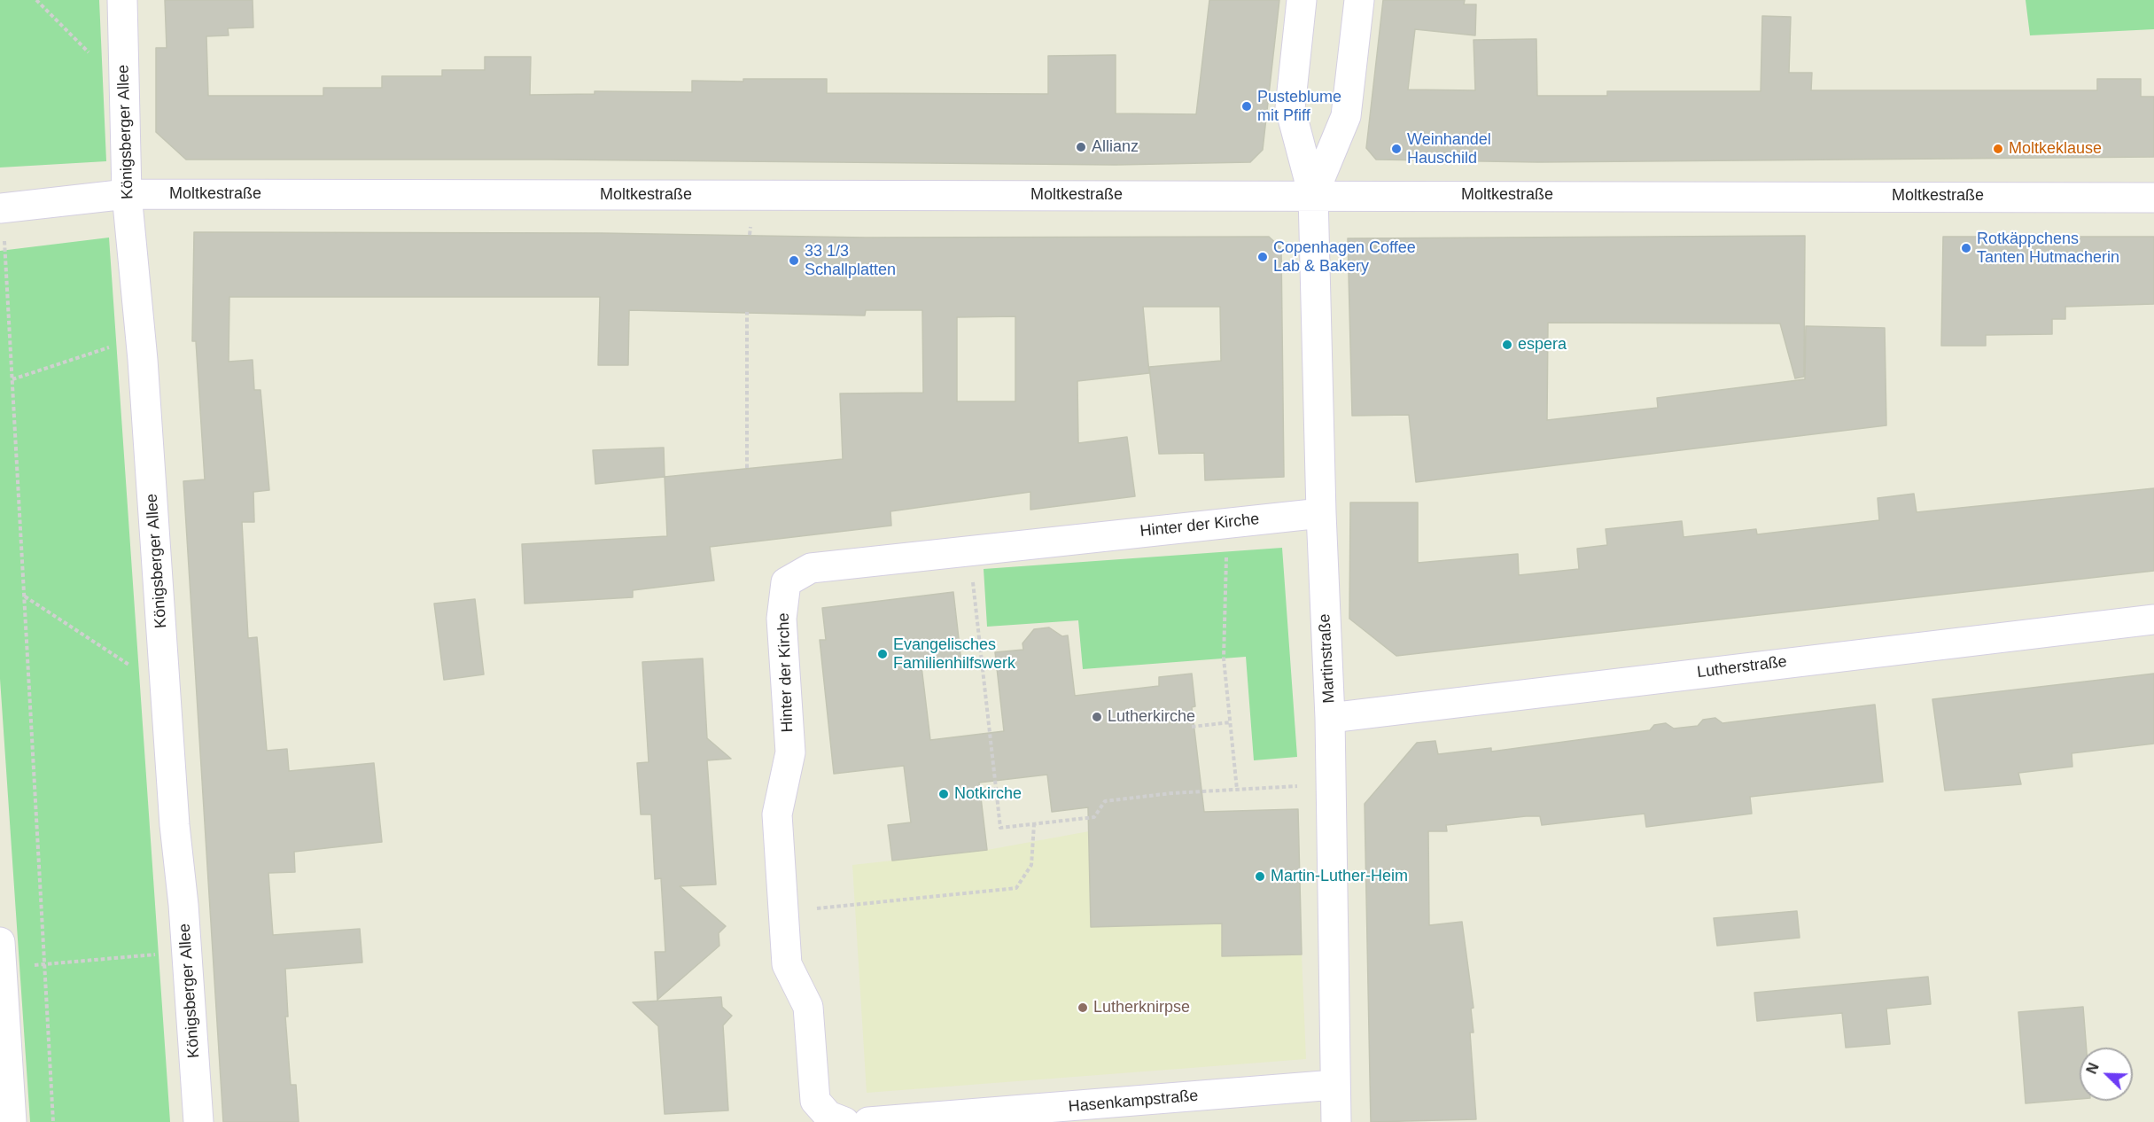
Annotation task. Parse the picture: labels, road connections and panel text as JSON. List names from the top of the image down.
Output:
{
  "streets": {
    "street": [
      "Königsberger Allee",
      "Moltkestraße",
      "Hinter der Kirche",
      "Martinstraße",
      "Lutherstraße",
      "Hasenkampstraße"
    ]
  },
  "crossings": [
    ["Königsberger Allee", "Moltkestraße"],
    ["Moltkestraße", "Martinstraße"],
    ["Hinter der Kirche", "Martinstraße"],
    ["Martinstraße", "Lutherstraße"],
    ["Martinstraße", "Hasenkampstraße"]
  ],
  "places": [
    "Pusteblume mit Pfiff",
    "Allianz",
    "Weinhandel Hauschild",
    "Moltkeklause",
    "Rotkäppchens Tanten Hutmacherin",
    "Copenhagen Coffee Lab & Bakery",
    "33 1/3 Schallplatten",
    "espera",
    "Evangelisches Familienhilfswerk",
    "Lutherkirche",
    "Notkirche",
    "Martin-Luther-Heim",
    "Lutherknirpse"
  ],
  "north": "top left"
}
